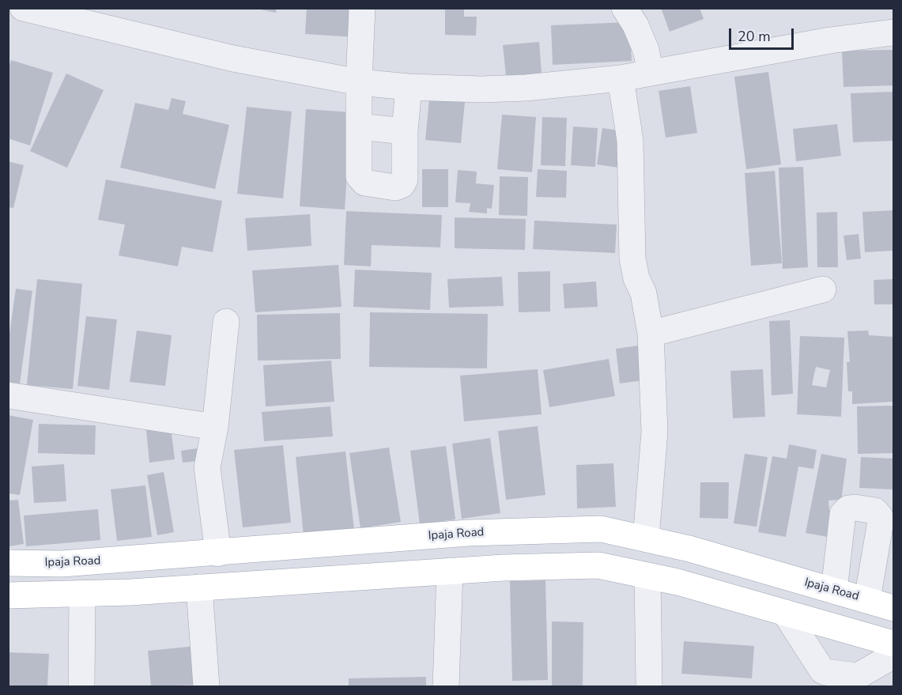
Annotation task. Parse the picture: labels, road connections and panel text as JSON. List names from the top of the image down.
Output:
{
  "streets": {
    "main road": ["Ipaja Road"]
  },
  "scale_bar": "20 m"
}
